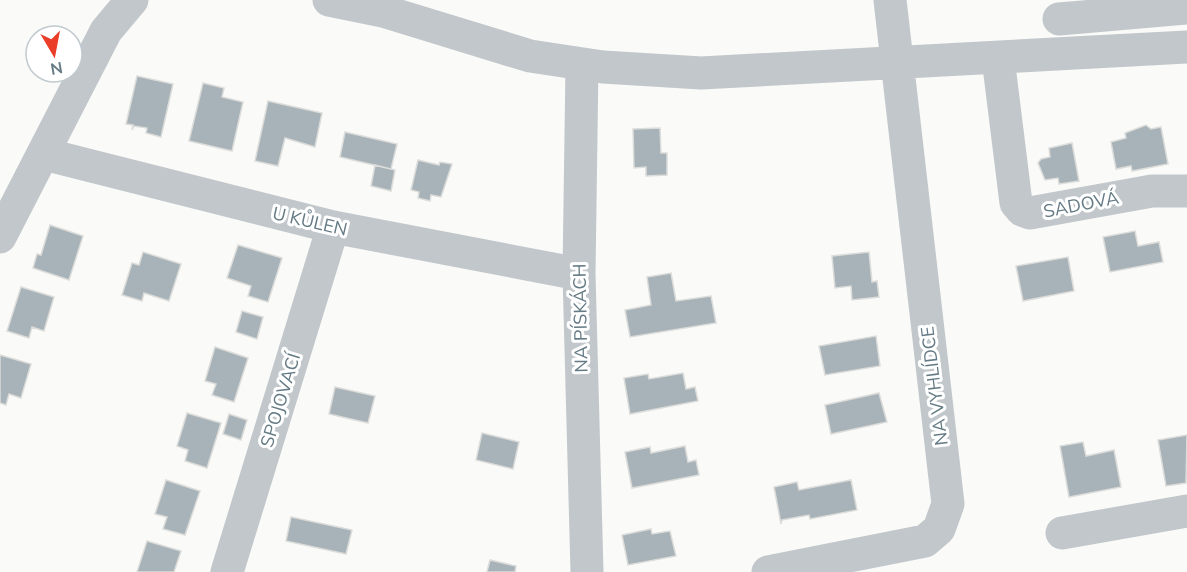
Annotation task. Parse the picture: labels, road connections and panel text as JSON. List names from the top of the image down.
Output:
{
  "streets": {
    "street": [
      "SADOVÁ",
      "U KŮLEN",
      "NA PÍSKÁCH",
      "NA VYHLÍDCE",
      "SPOJOVACÍ"
    ]
  },
  "crossings": [
    ["U KŮLEN", "NA PÍSKÁCH"],
    ["U KŮLEN", "SPOJOVACÍ"]
  ],
  "north": "bottom"
}
